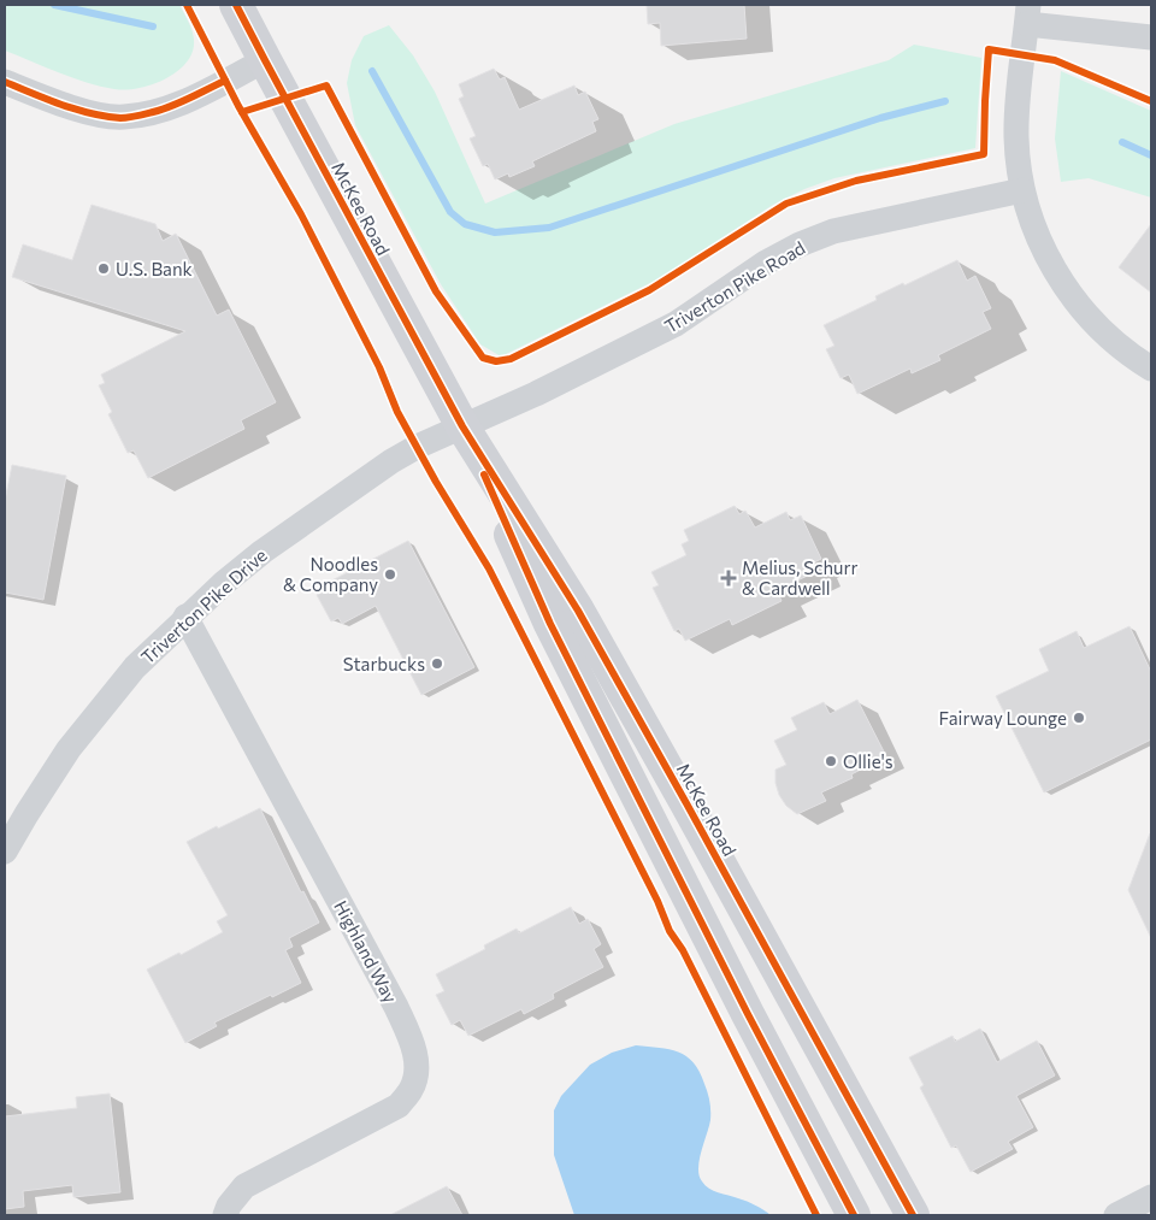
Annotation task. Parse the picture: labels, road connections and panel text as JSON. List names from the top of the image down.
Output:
{
  "streets": {
    "main road": ["McKee Road"],
    "street": ["Triverton Pike Road", "Triverton Pike Drive", "Highland Way"]
  },
  "crossings": [
    ["McKee Road", "Triverton Pike Road"],
    ["McKee Road", "Triverton Pike Drive"],
    ["Triverton Pike Road", "Triverton Pike Drive"],
    ["Triverton Pike Drive", "Highland Way"]
  ],
  "places": {
    "other": [
      "U.S. Bank",
      "Noodles & Company",
      "Starbucks",
      "Fairway Lounge",
      "Ollie's"
    ],
    "health": ["Melius, Schurr & Cardwell"]
  }
}
